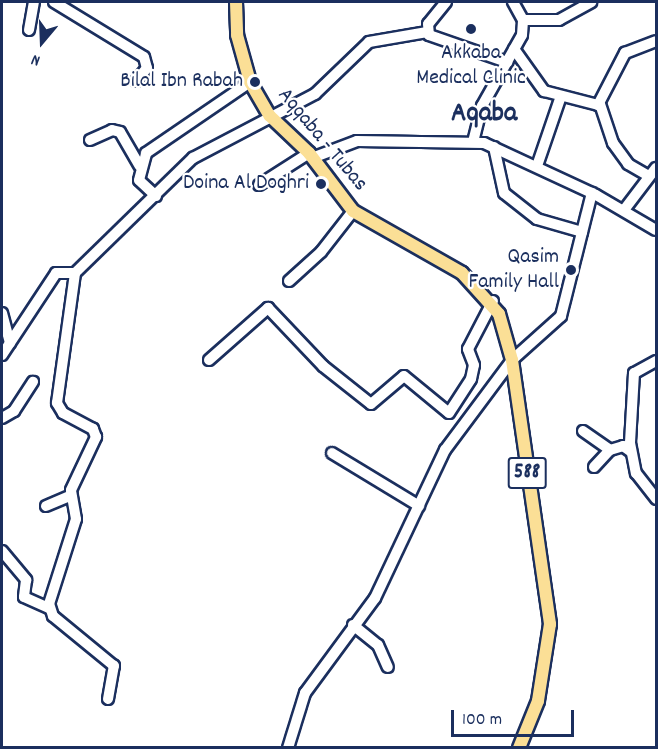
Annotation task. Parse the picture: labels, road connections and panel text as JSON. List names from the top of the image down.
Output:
{
  "streets": {
    "main road": ["Aqqaba - Tubas", "588"]
  },
  "crossings": [
    ["Aqqaba - Tubas", "588"]
  ],
  "districts": ["Aqaba"],
  "places": [
    "Akkaba Medical Clinic",
    "Bilal Ibn Rabah",
    "Doina Al Doghri",
    "Qasim Family Hall"
  ],
  "scale_bar": "100 m",
  "north": "bottom"
}
